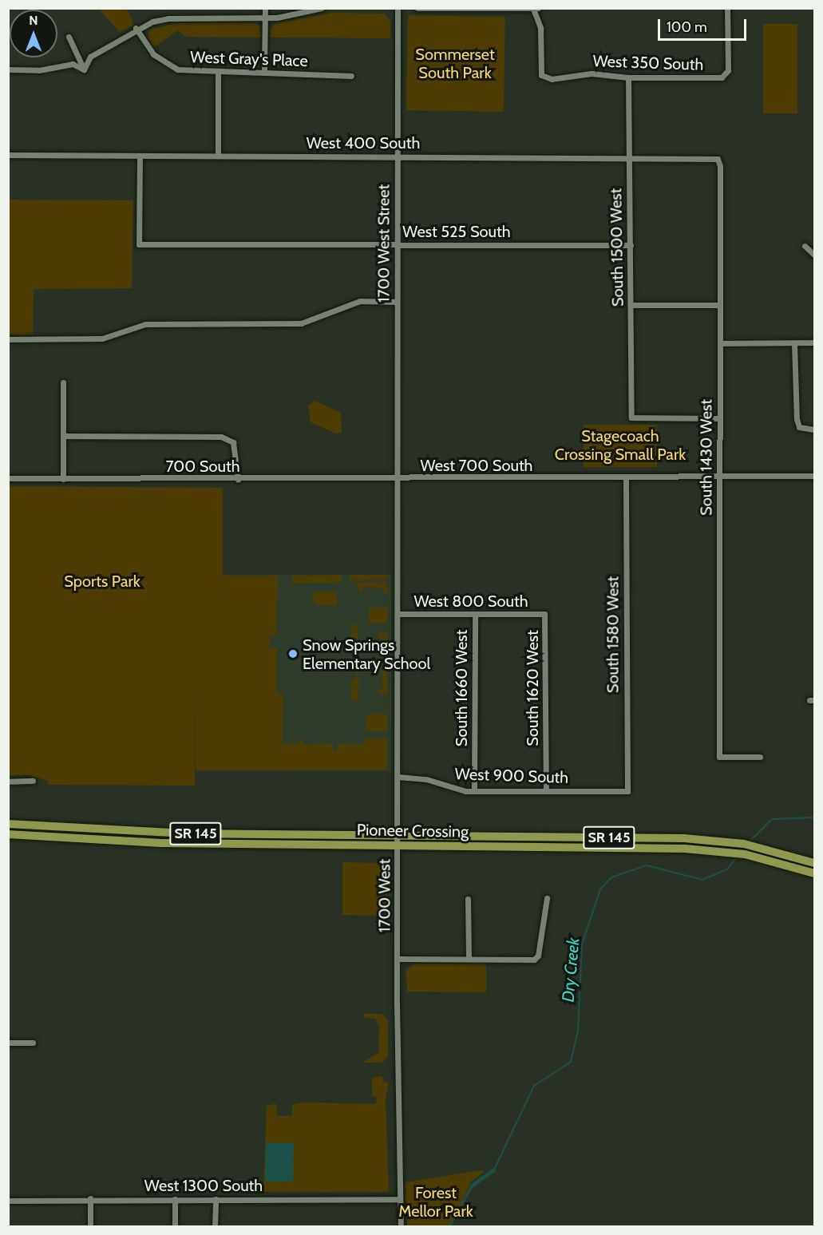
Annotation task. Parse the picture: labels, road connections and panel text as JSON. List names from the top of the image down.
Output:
{
  "streets": {
    "highway": ["Pioneer Crossing", "SR 145"],
    "street": [
      "West Gray's Place",
      "West 350 South",
      "West 400 South",
      "West 525 South",
      "1700 West Street",
      "South 1500 West",
      "South 1430 West",
      "West 700 South",
      "700 South",
      "West 800 South",
      "South 1580 West",
      "South 1660 West",
      "South 1620 West",
      "West 900 South",
      "1700 West",
      "West 1300 South"
    ]
  },
  "crossings": [
    ["West 350 South", "South 1500 West"],
    ["West 400 South", "West 525 South"],
    ["West 400 South", "1700 West Street"],
    ["West 400 South", "South 1500 West"],
    ["West 400 South", "South 1430 West"],
    ["West 525 South", "1700 West Street"],
    ["West 525 South", "South 1500 West"],
    ["1700 West Street", "West 700 South"],
    ["1700 West Street", "700 South"],
    ["1700 West Street", "1700 West"],
    ["South 1500 West", "South 1430 West"],
    ["South 1430 West", "West 700 South"],
    ["West 700 South", "700 South"],
    ["West 700 South", "South 1580 West"],
    ["West 700 South", "1700 West"],
    ["700 South", "1700 West"],
    ["West 800 South", "South 1660 West"],
    ["West 800 South", "South 1620 West"],
    ["West 800 South", "1700 West"],
    ["South 1580 West", "West 900 South"],
    ["South 1660 West", "West 900 South"],
    ["South 1620 West", "West 900 South"],
    ["West 900 South", "1700 West"],
    ["Pioneer Crossing", "1700 West"],
    ["1700 West", "West 1300 South"]
  ],
  "water": ["Dry Creek"],
  "parks": [
    "Sommerset South Park",
    "Stagecoach Crossing Small Park",
    "Sports Park",
    "Forest Mellor Park"
  ],
  "places": ["Snow Springs Elementary School"],
  "scale_bar": "100 m",
  "north": "top"
}
